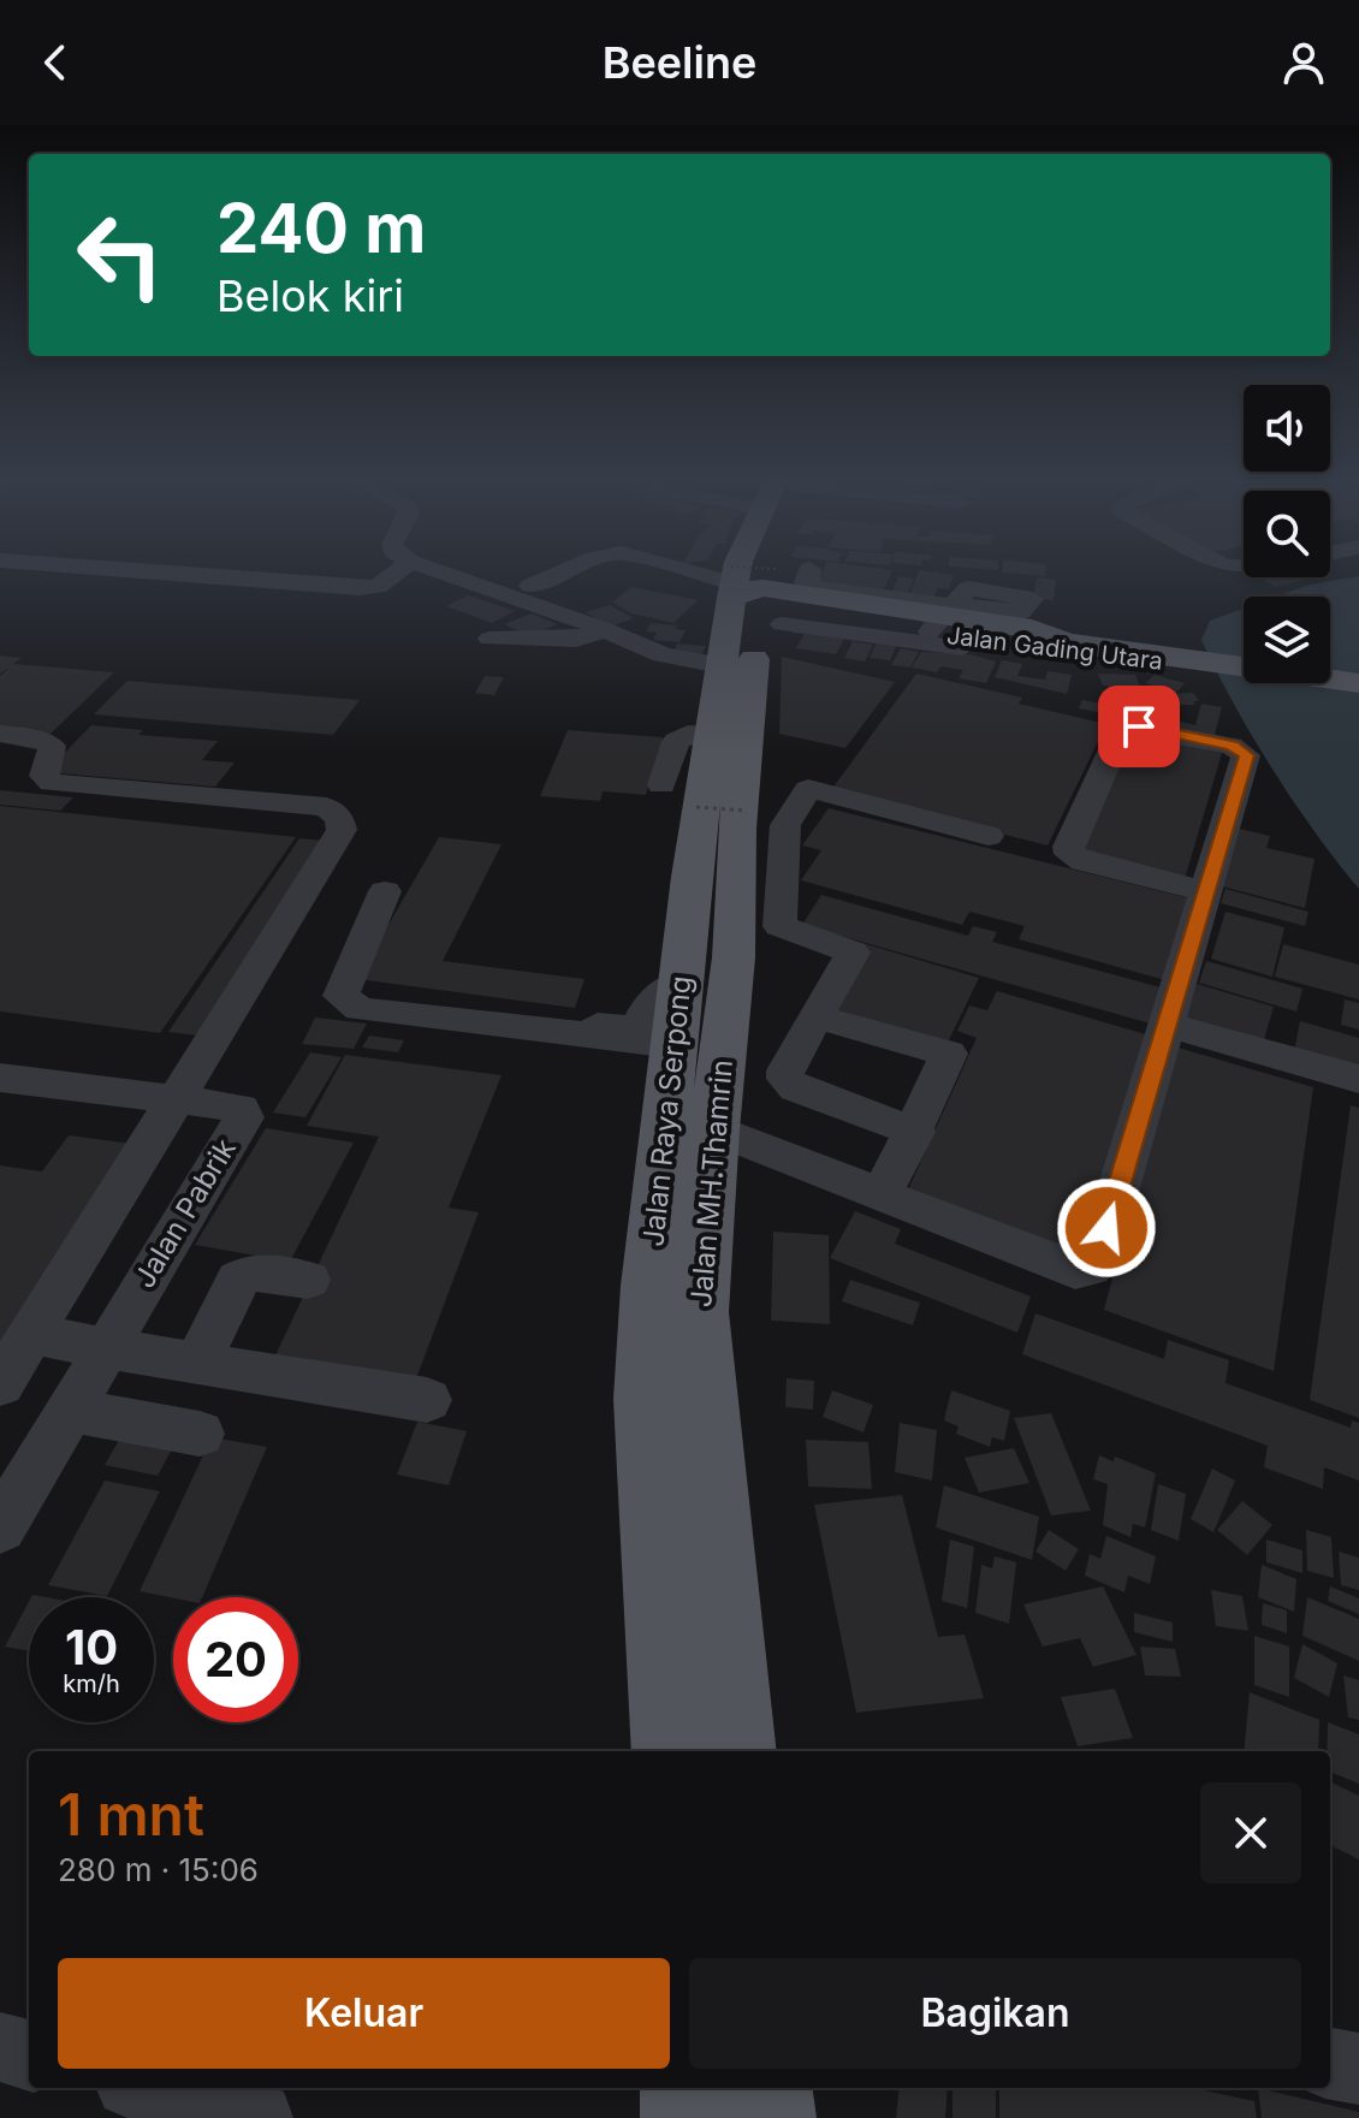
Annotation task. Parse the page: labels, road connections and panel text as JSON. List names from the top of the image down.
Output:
{
  "streets": {
    "main road": ["Jalan Gading Utara", "Jalan Raya Serpong", "Jalan MH.Thamrin"],
    "street": ["Jalan Pabrik"]
  },
  "crossings": [
    ["Jalan Gading Utara", "Jalan Raya Serpong"],
    ["Jalan Gading Utara", "Jalan MH.Thamrin"],
    ["Jalan Raya Serpong", "Jalan MH.Thamrin"]
  ],
  "page": {
    "header": "Beeline",
    "turn": ["240 m", "Belok kiri"],
    "speed": "10 km/h",
    "limit": "20",
    "heading": ["1 mnt", "280 m · 15:06"],
    "buttons": ["Keluar", "Bagikan"]
  }
}
